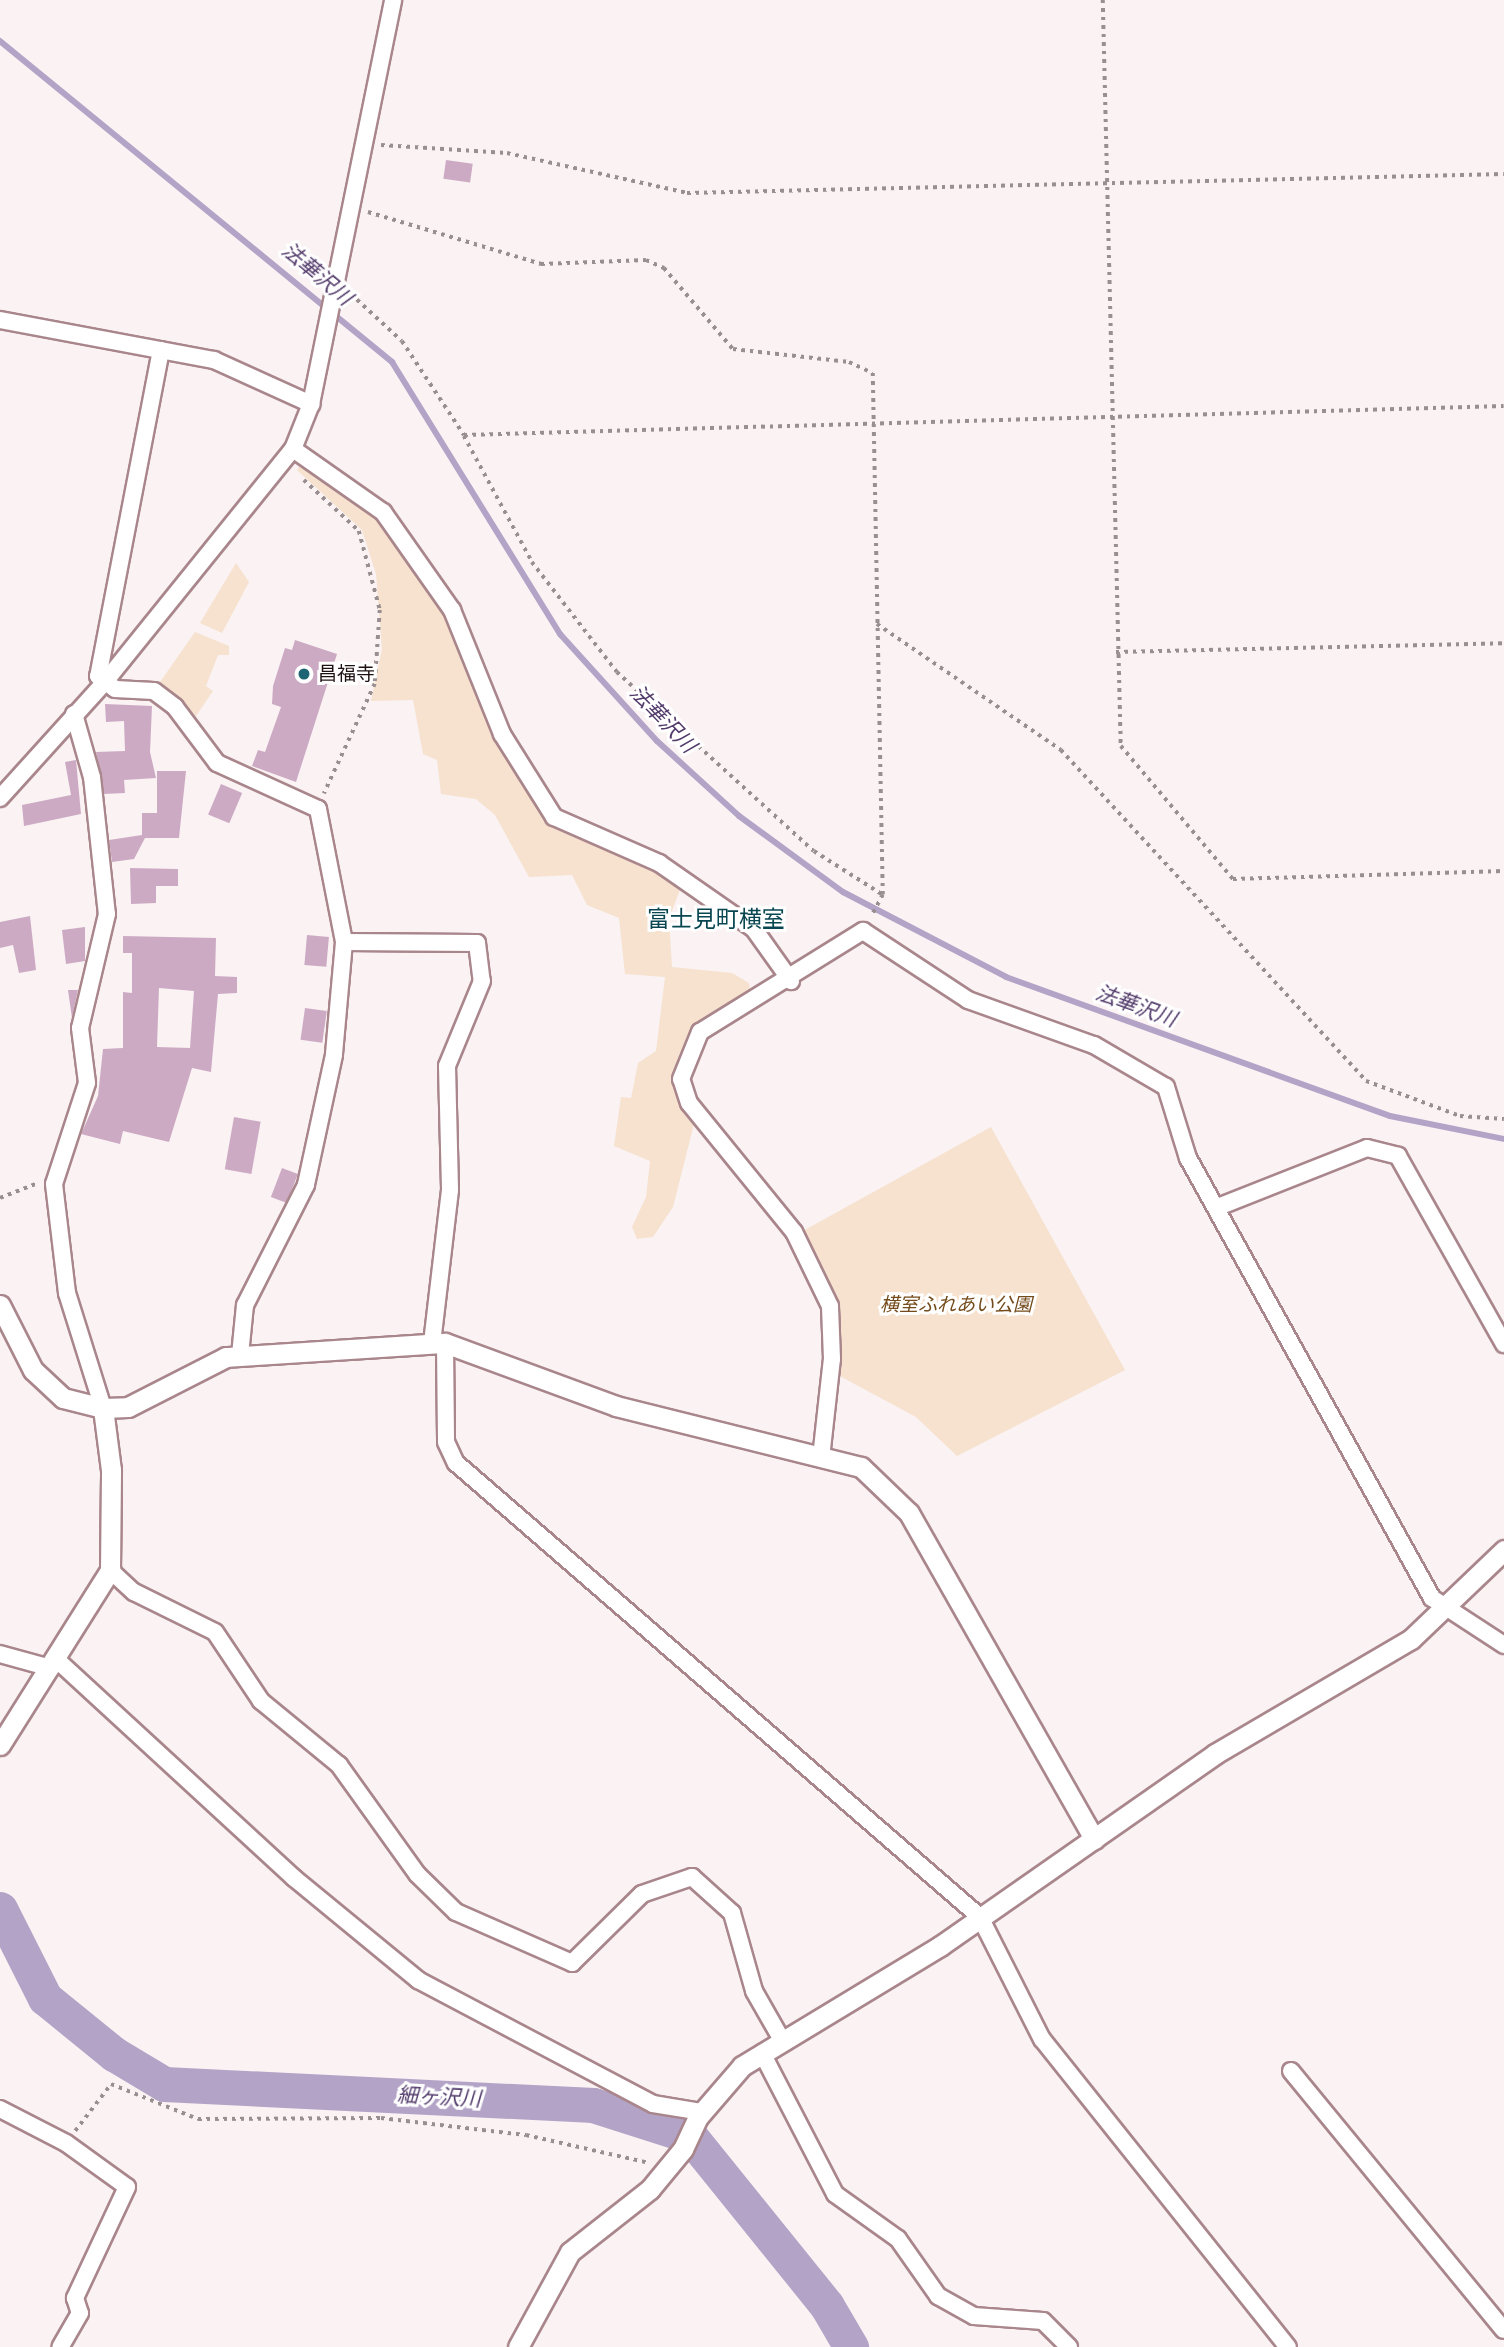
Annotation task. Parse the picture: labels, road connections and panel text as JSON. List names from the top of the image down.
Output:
{
  "districts": ["富士見町横室"],
  "water": ["法華沢川", "細ヶ沢川"],
  "parks": ["横室ふれあい公園"],
  "places": ["昌福寺"]
}
